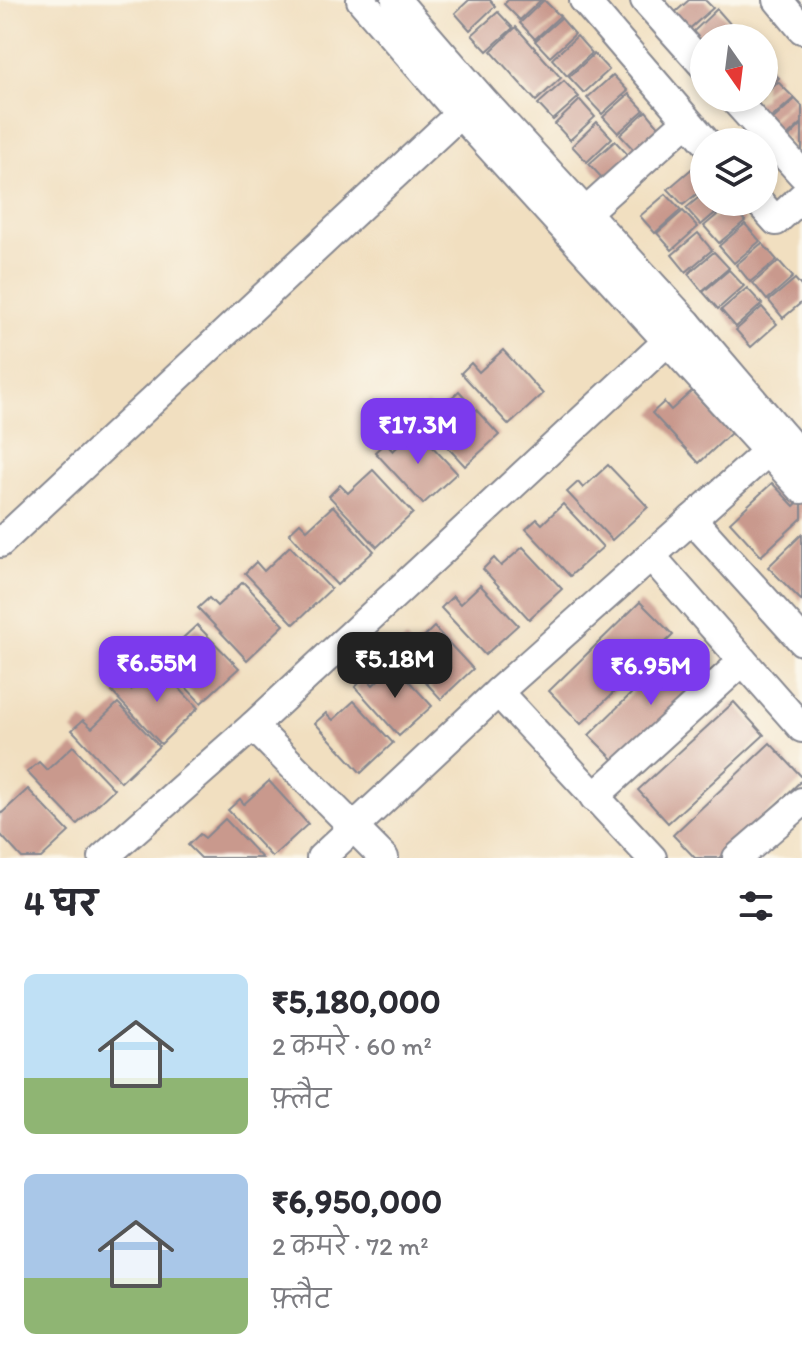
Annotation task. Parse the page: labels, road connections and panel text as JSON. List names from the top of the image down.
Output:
{
  "north": "bottom",
  "page": {
    "price": [
      "₹17.3M",
      "₹5.18M",
      "₹6.55M",
      "₹6.95M"
    ],
    "heading": "4 घर",
    "list": [
      {
        "name": "₹5,180,000",
        "note": "2 कमरे · 60 m² · फ़्लैट"
      },
      {
        "name": "₹6,950,000",
        "note": "2 कमरे · 72 m² · फ़्लैट"
      }
    ]
  }
}
